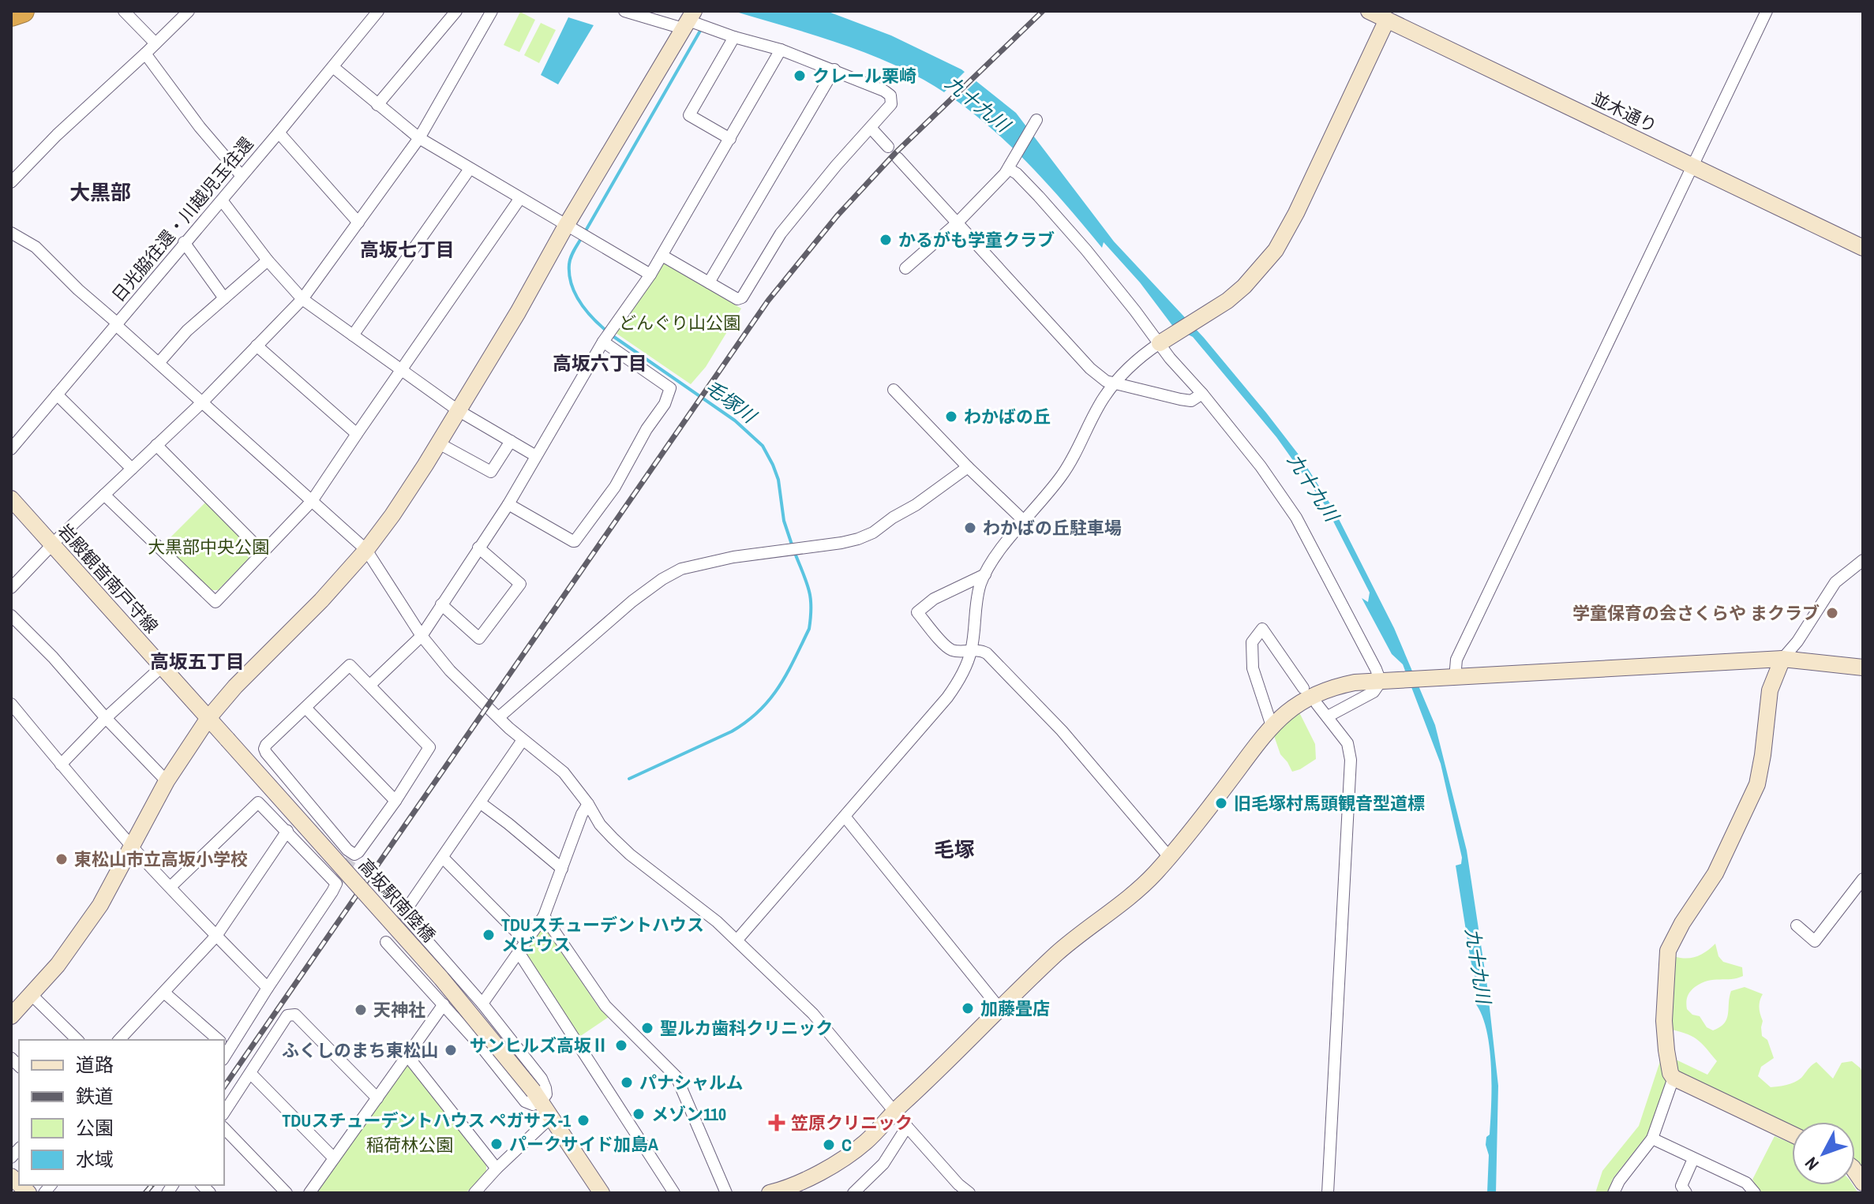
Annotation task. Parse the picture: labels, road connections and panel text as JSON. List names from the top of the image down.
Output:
{
  "streets": {
    "street": [
      "並木通り",
      "日光脇往還・川越児玉往還",
      "岩殿観音南戸守線",
      "高坂駅南陸橋"
    ]
  },
  "crossings": [
    ["岩殿観音南戸守線", "高坂駅南陸橋"]
  ],
  "districts": [
    "大黒部",
    "高坂七丁目",
    "高坂六丁目",
    "高坂五丁目",
    "毛塚"
  ],
  "water": ["九十九川", "毛塚川"],
  "parks": ["どんぐり山公園", "大黒部中央公園", "稲荷林公園"],
  "places": {
    "other": [
      "クレール栗崎",
      "かるがも学童クラブ",
      "わかばの丘",
      "わかばの丘駐車場",
      "学童保育の会さくらや まクラブ",
      "旧毛塚村馬頭観音型道標",
      "東松山市立高坂小学校",
      "TDUスチューデントハウス メビウス",
      "加藤畳店",
      "天神社",
      "聖ルカ歯科クリニック",
      "サンヒルズ高坂Ⅱ",
      "ふくしのまち東松山",
      "パナシャルム",
      "メゾン110",
      "TDUスチューデントハウス ペガサス-1",
      "パークサイド加島A",
      "C"
    ],
    "health": ["笠原クリニック"]
  },
  "legend": [
    "道路",
    "鉄道",
    "公園",
    "水域"
  ],
  "north": "bottom left"
}
